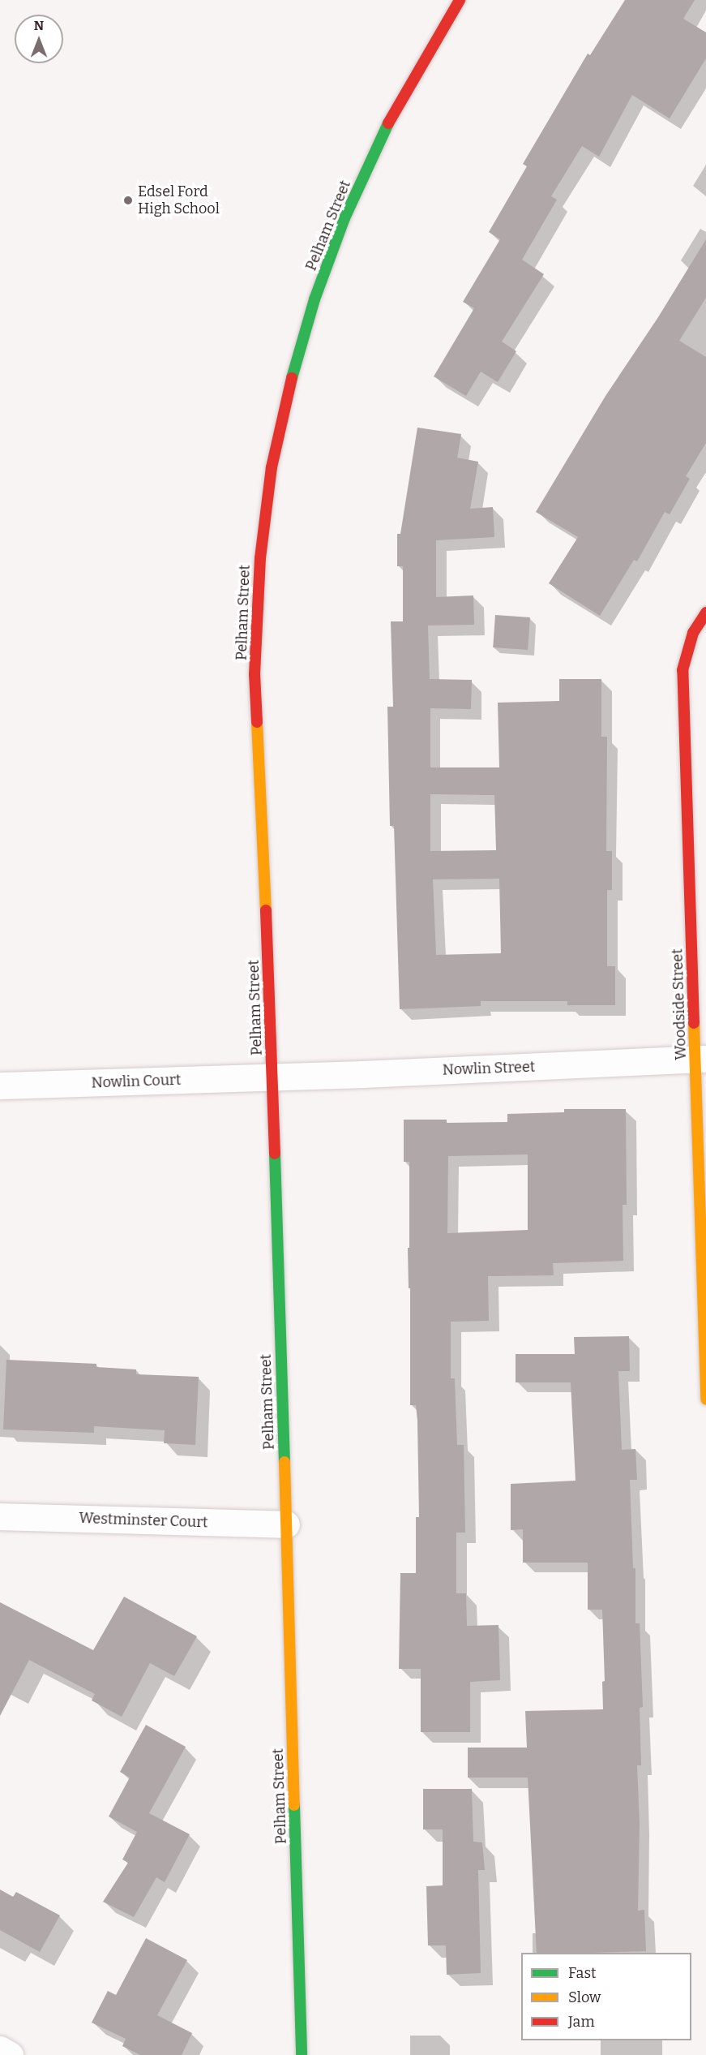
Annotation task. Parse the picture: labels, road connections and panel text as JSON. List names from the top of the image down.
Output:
{
  "streets": {
    "street": [
      "Pelham Street",
      "Woodside Street",
      "Nowlin Street",
      "Nowlin Court",
      "Westminster Court"
    ]
  },
  "crossings": [
    ["Pelham Street", "Nowlin Street"],
    ["Pelham Street", "Nowlin Court"],
    ["Pelham Street", "Westminster Court"],
    ["Woodside Street", "Nowlin Street"],
    ["Nowlin Street", "Nowlin Court"]
  ],
  "places": ["Edsel Ford High School"],
  "legend": ["Fast", "Slow", "Jam"],
  "north": "top"
}
